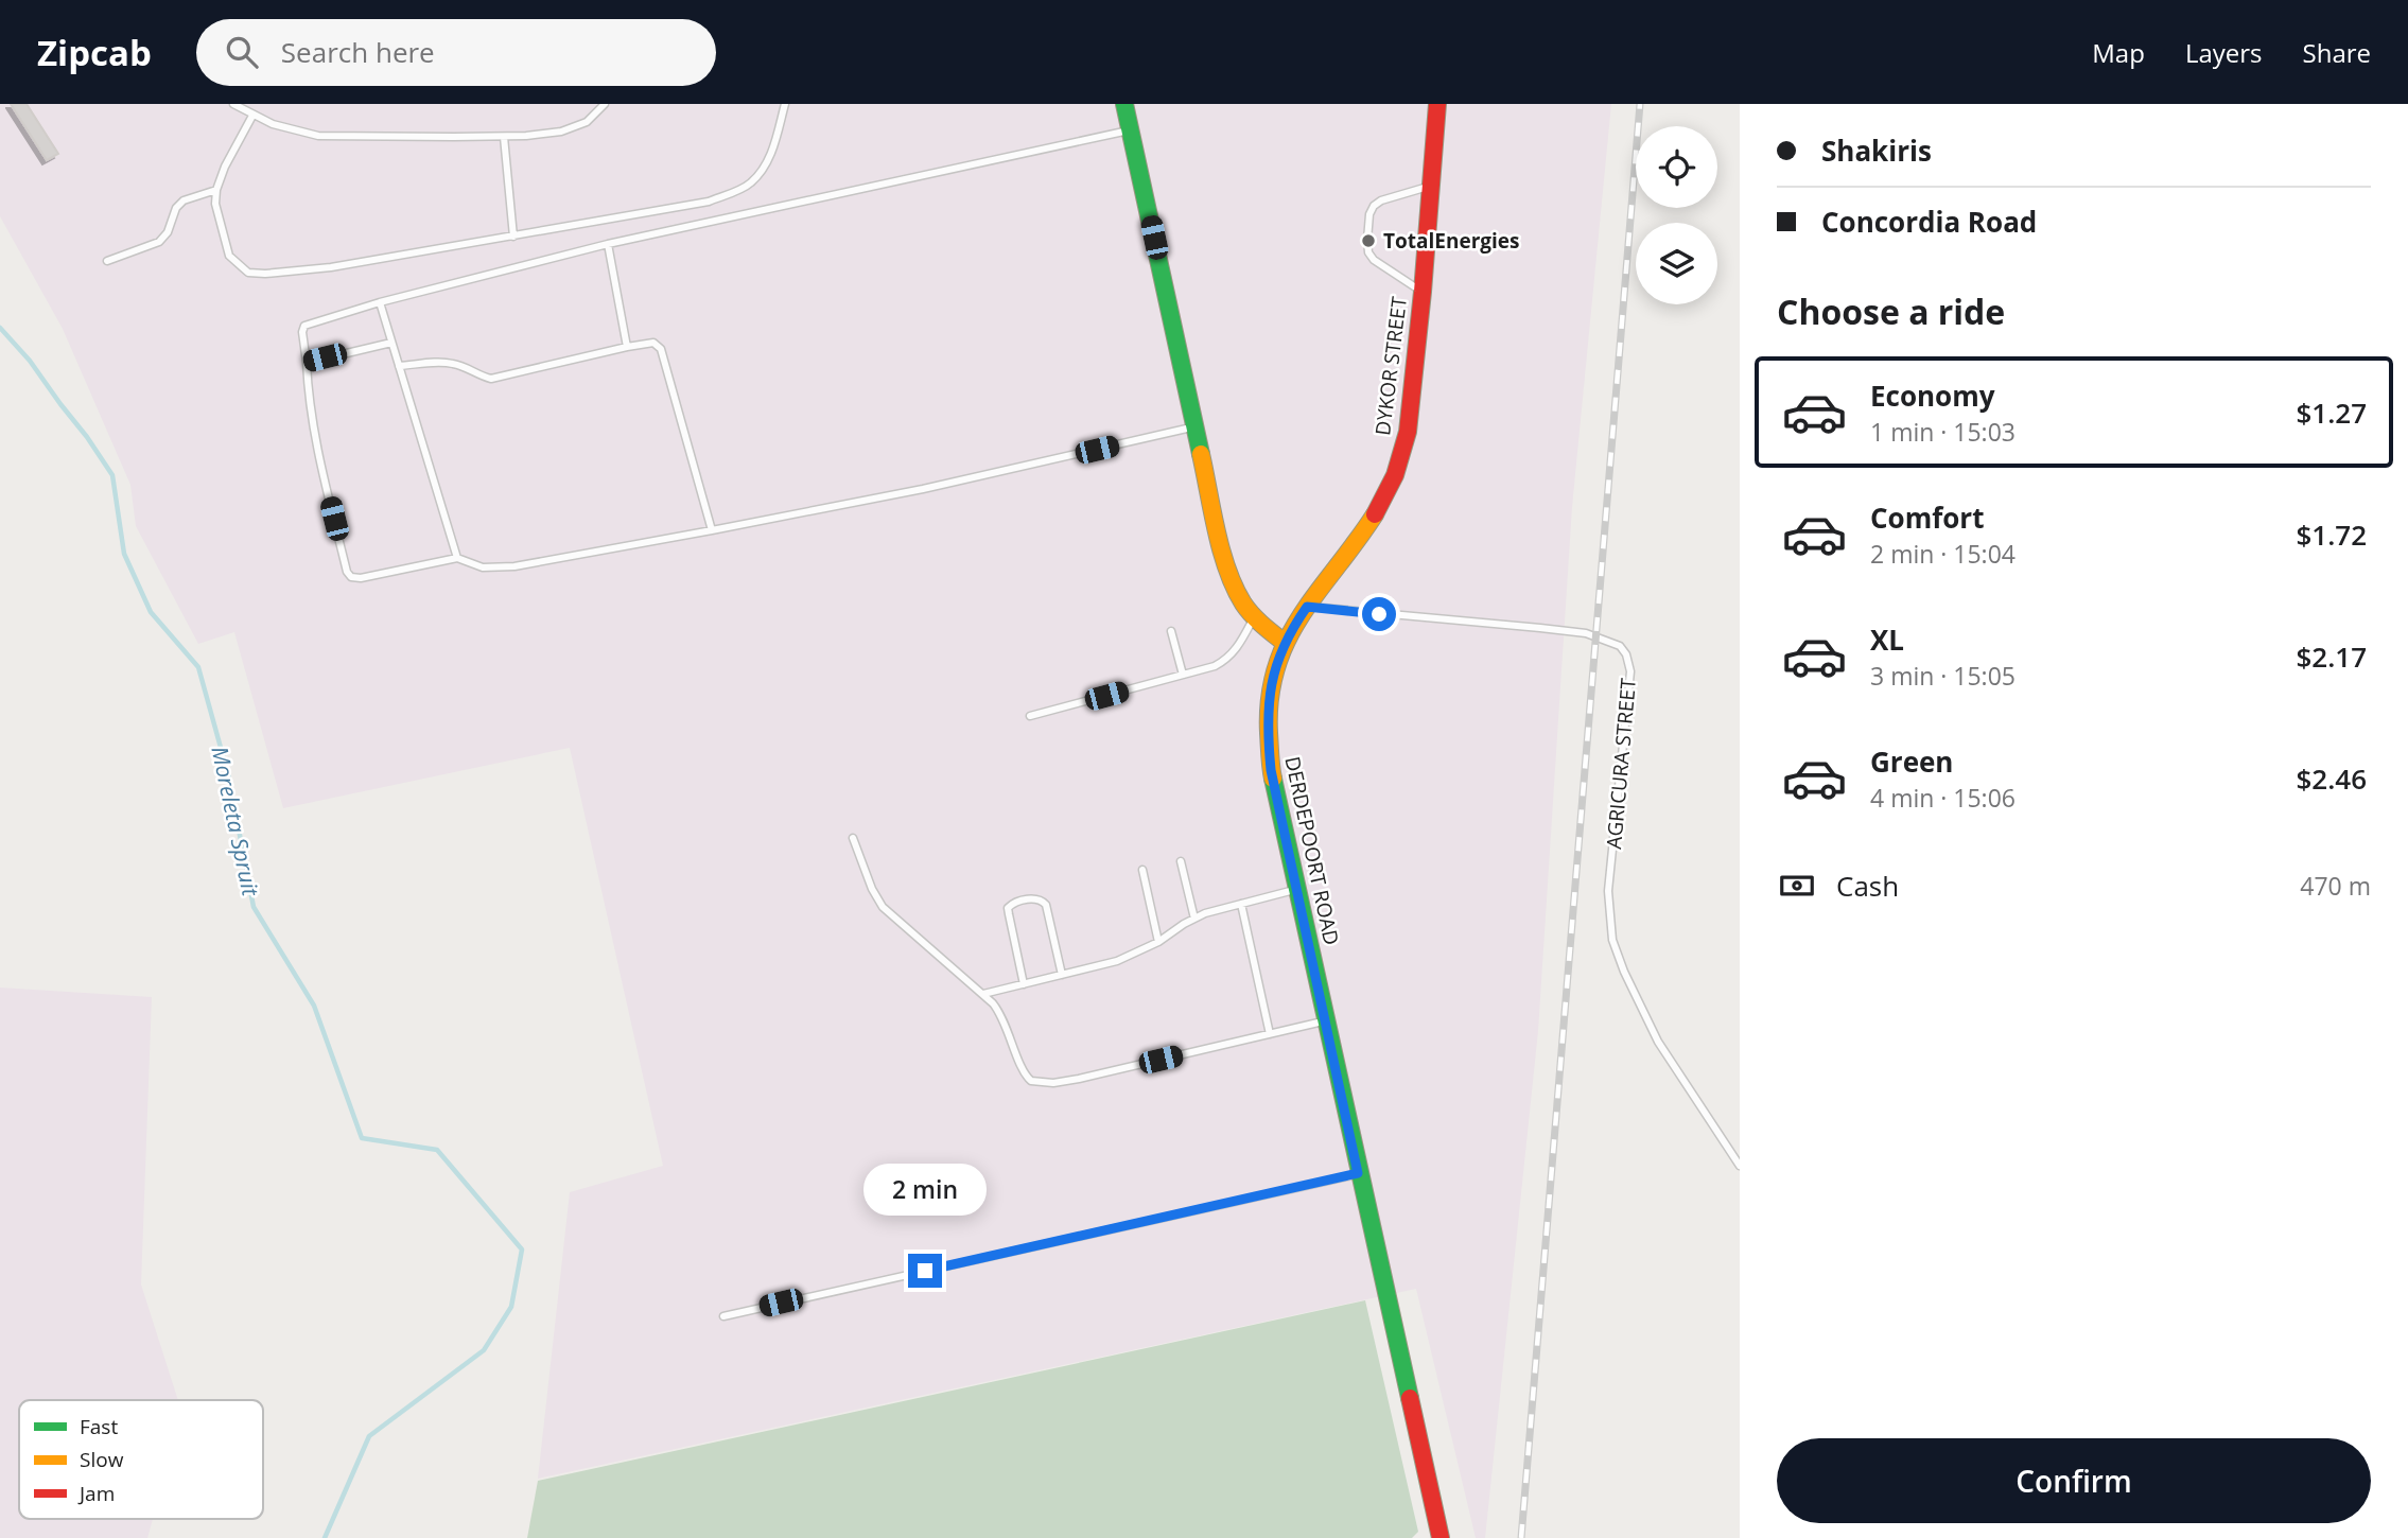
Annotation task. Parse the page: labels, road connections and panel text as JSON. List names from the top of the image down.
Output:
{
  "streets": {
    "street": ["DYKOR STREET", "DERDEPOORT ROAD"],
    "lane": ["AGRICURA STREET"]
  },
  "crossings": [
    ["DYKOR STREET", "AGRICURA STREET"],
    ["DYKOR STREET", "DERDEPOORT ROAD"]
  ],
  "water": ["Moreleta Spruit"],
  "places": ["TotalEnergies"],
  "legend": ["Fast", "Slow", "Jam"],
  "page": {
    "header": "Zipcab",
    "search": "Search here",
    "nav": ["Map", "Layers", "Share"],
    "banner": ["Shakiris", "Concordia Road"],
    "heading": "Choose a ride",
    "list": [
      {
        "name": "Economy",
        "note": "1 min · 15:03",
        "value": "$1.27"
      },
      {
        "name": "Comfort",
        "note": "2 min · 15:04",
        "value": "$1.72"
      },
      {
        "name": "XL",
        "note": "3 min · 15:05",
        "value": "$2.17"
      },
      {
        "name": "Green",
        "note": "4 min · 15:06",
        "value": "$2.46"
      }
    ],
    "pay": ["Cash", "470 m"],
    "bubble": "2 min",
    "buttons": "Confirm"
  }
}
